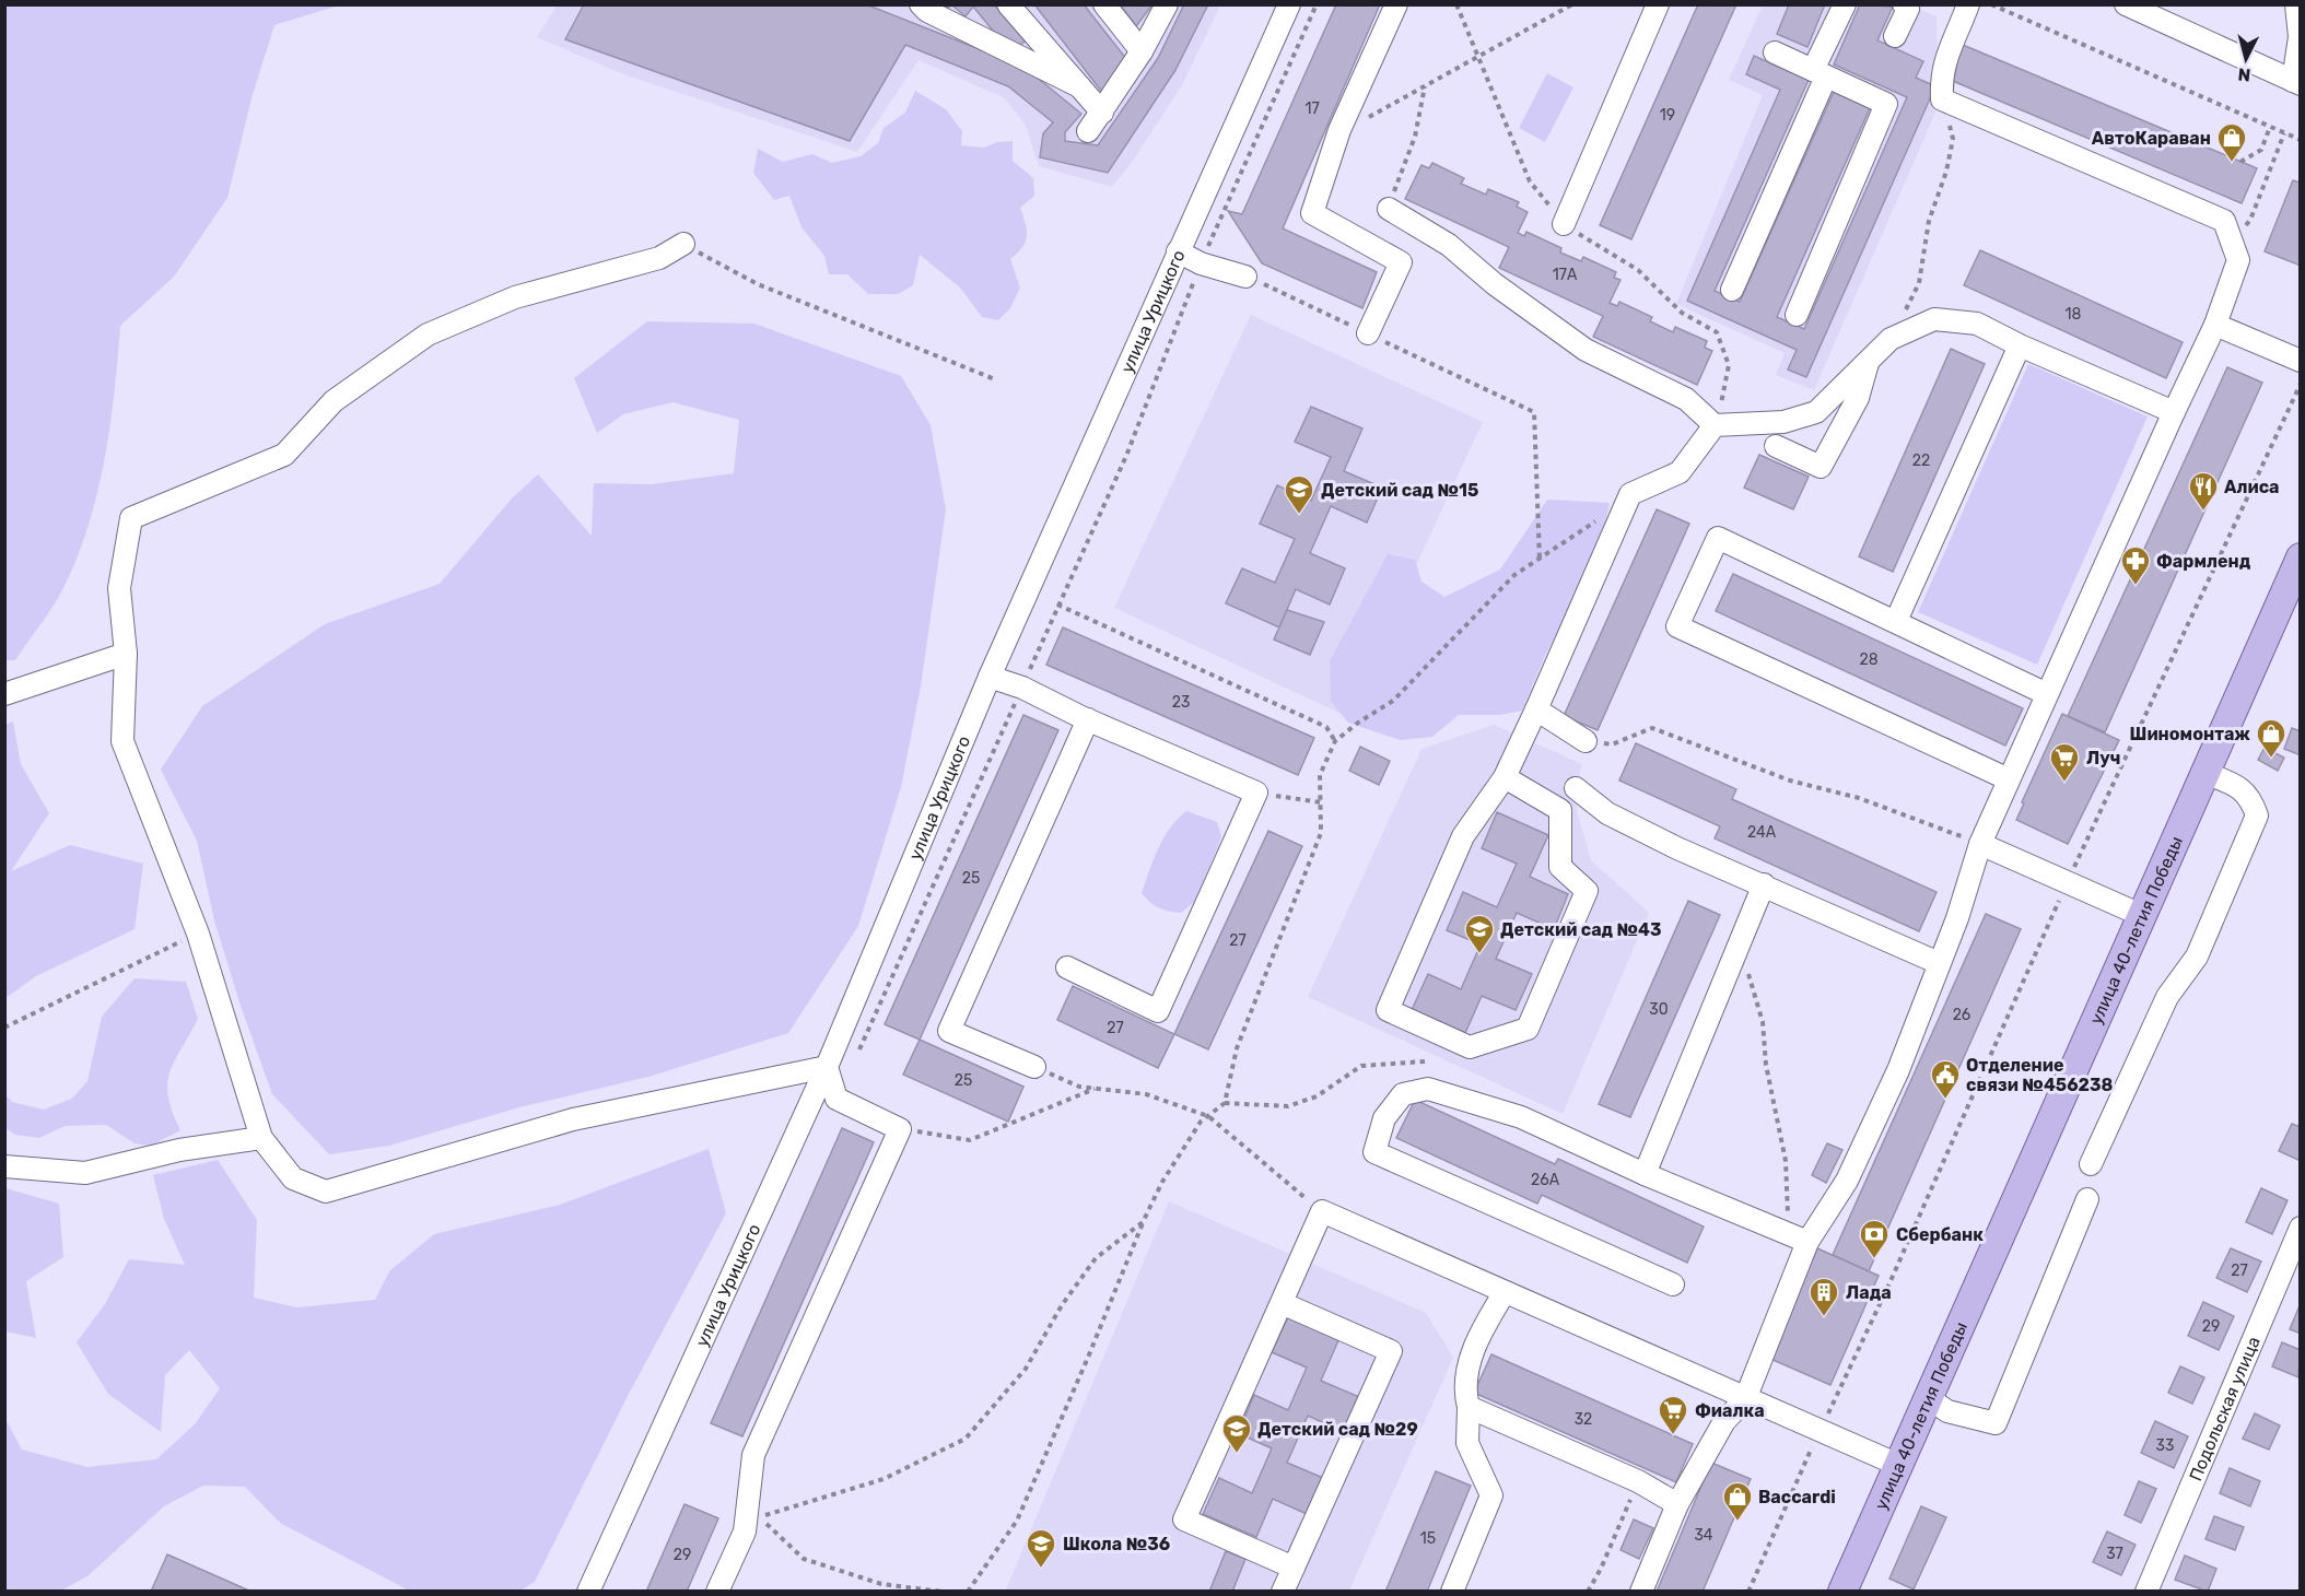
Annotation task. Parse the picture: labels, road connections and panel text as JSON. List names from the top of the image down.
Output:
{
  "streets": {
    "main road": ["улица 40-летия Победы"],
    "street": ["улица Урицкого", "Подольская улица"]
  },
  "places": {
    "shop": ["АвтоКараван", "Шиномонтаж", "Baccardi"],
    "restaurant": ["Алиса"],
    "school or university": [
      "Детский сад №15",
      "Детский сад №43",
      "Детский сад №29",
      "Школа №36"
    ],
    "pharmacy": ["Фармленд"],
    "supermarket": ["Луч", "Фиалка"],
    "public building": ["Отделение связи №456238"],
    "bank": ["Сбербанк"],
    "building": ["Лада"]
  },
  "house_numbers": [
    "17",
    "19",
    "17А",
    "18",
    "22",
    "28",
    "23",
    "24А",
    "25",
    "27",
    "30",
    "26",
    "27",
    "25",
    "26А",
    "27",
    "29",
    "32",
    "33",
    "34",
    "15",
    "37",
    "29"
  ],
  "north": "bottom"
}
